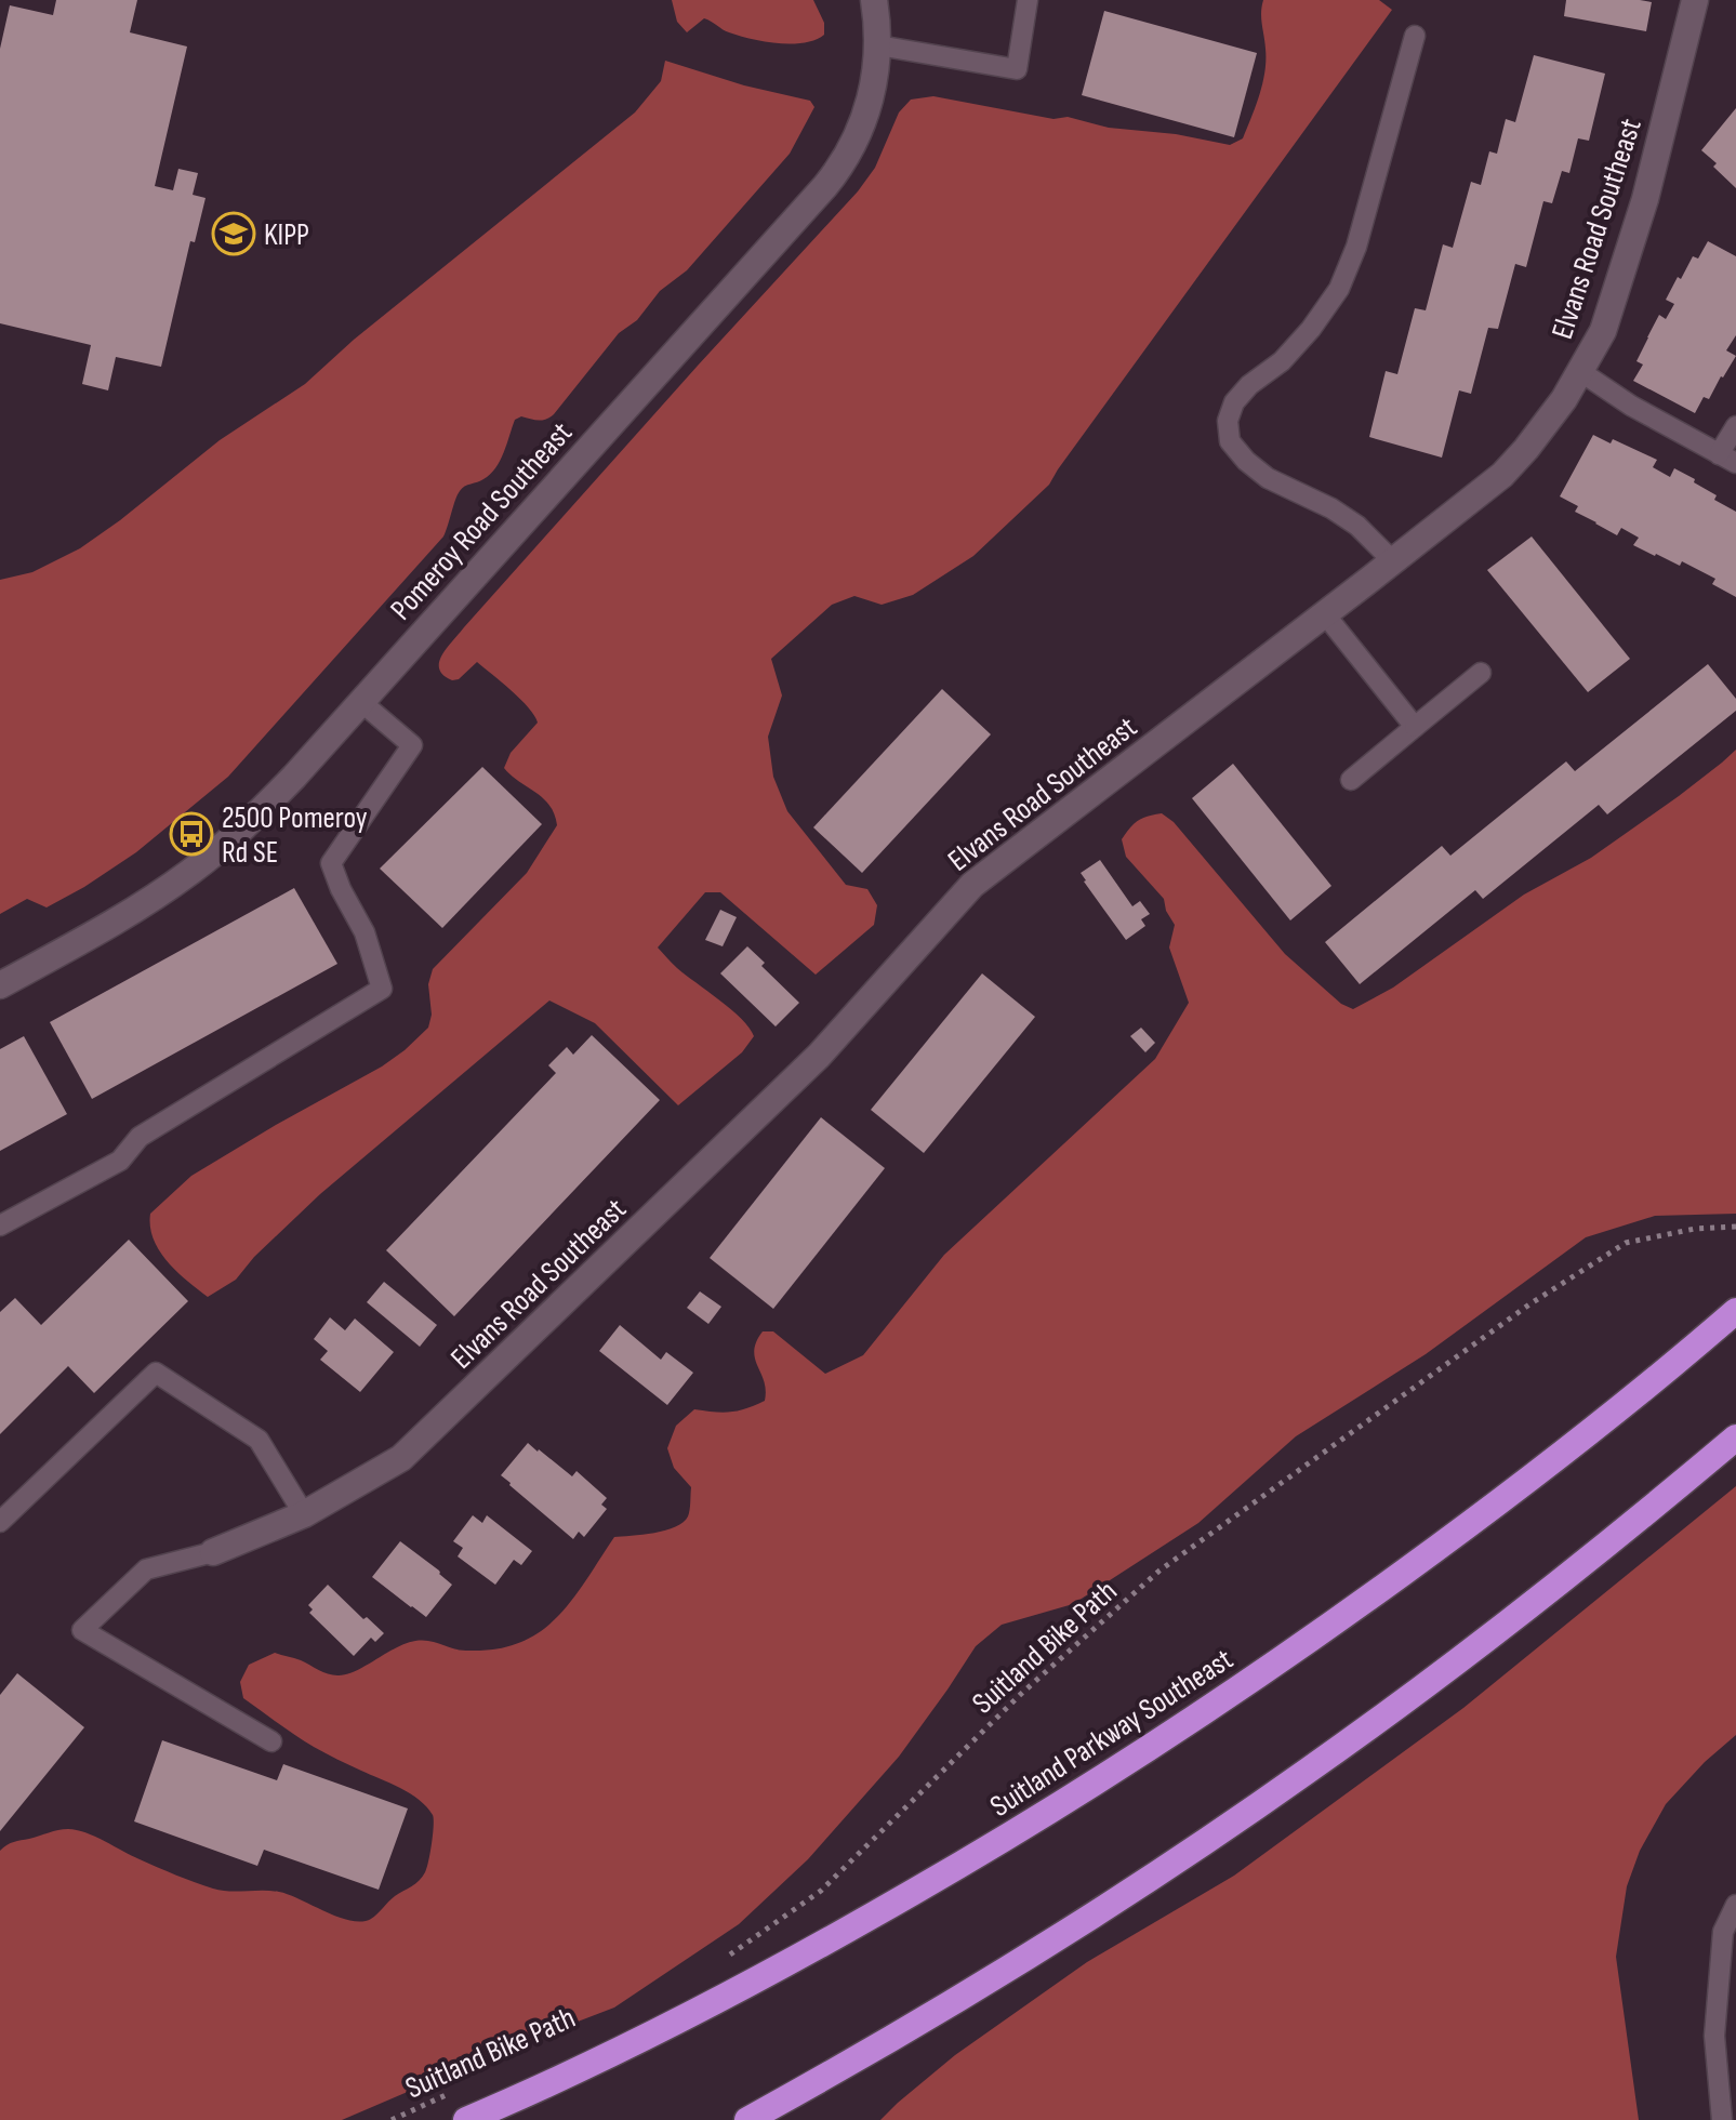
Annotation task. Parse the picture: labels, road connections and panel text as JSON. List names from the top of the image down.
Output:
{
  "streets": {
    "highway": ["Suitland Parkway Southeast"],
    "street": ["Elvans Road Southeast", "Pomeroy Road Southeast"],
    "path": ["Suitland Bike Path"]
  },
  "places": {
    "school or university": ["KIPP"],
    "bus stop": ["2500 Pomeroy Rd SE"]
  }
}
